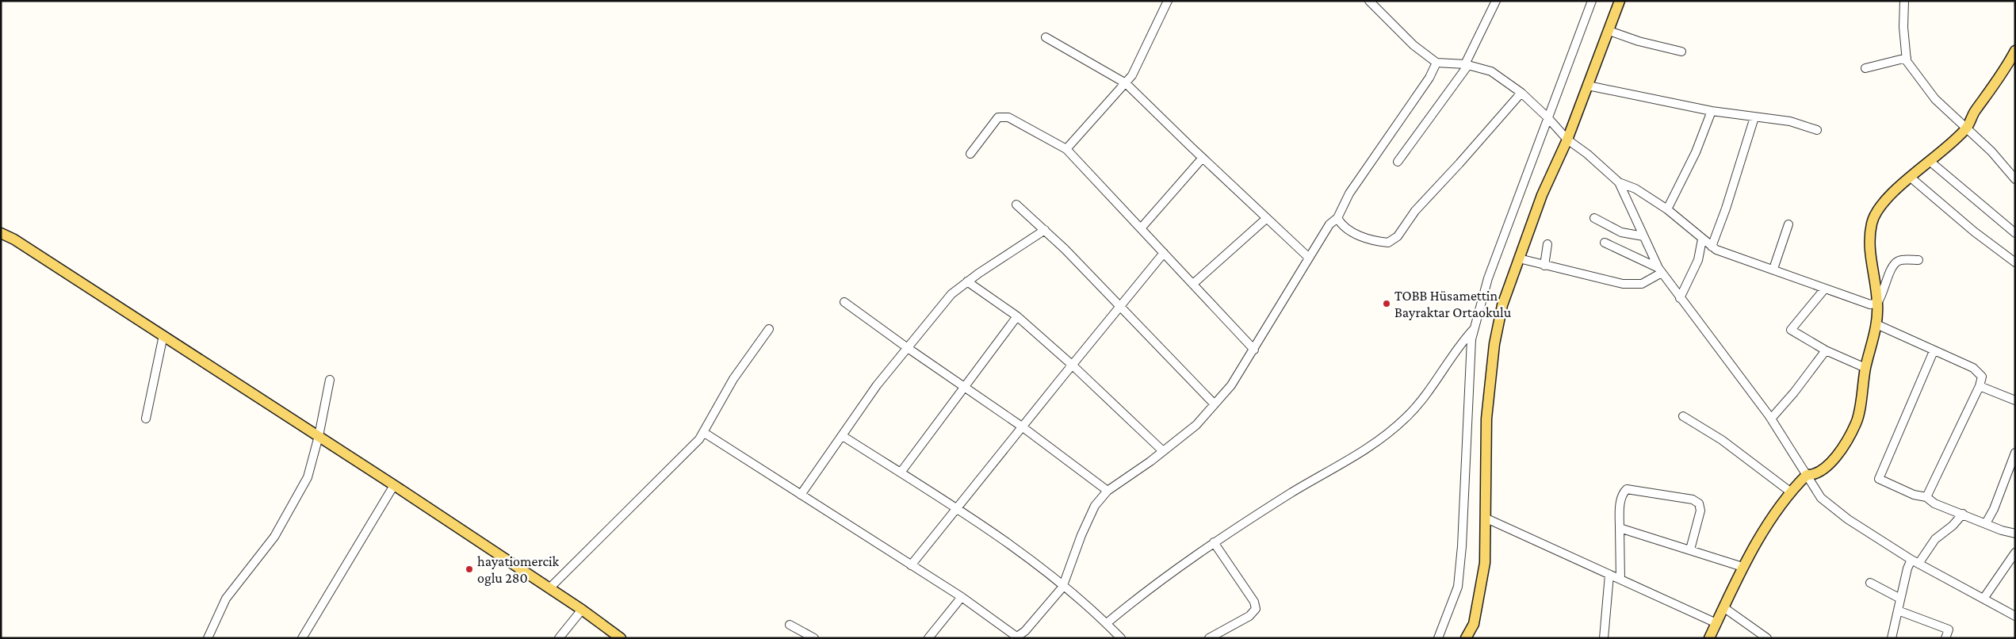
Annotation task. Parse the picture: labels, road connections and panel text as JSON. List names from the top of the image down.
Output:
{
  "places": ["TOBB Hüsamettin Bayraktar Ortaokulu", "hayatiomercik oglu 280"]
}
